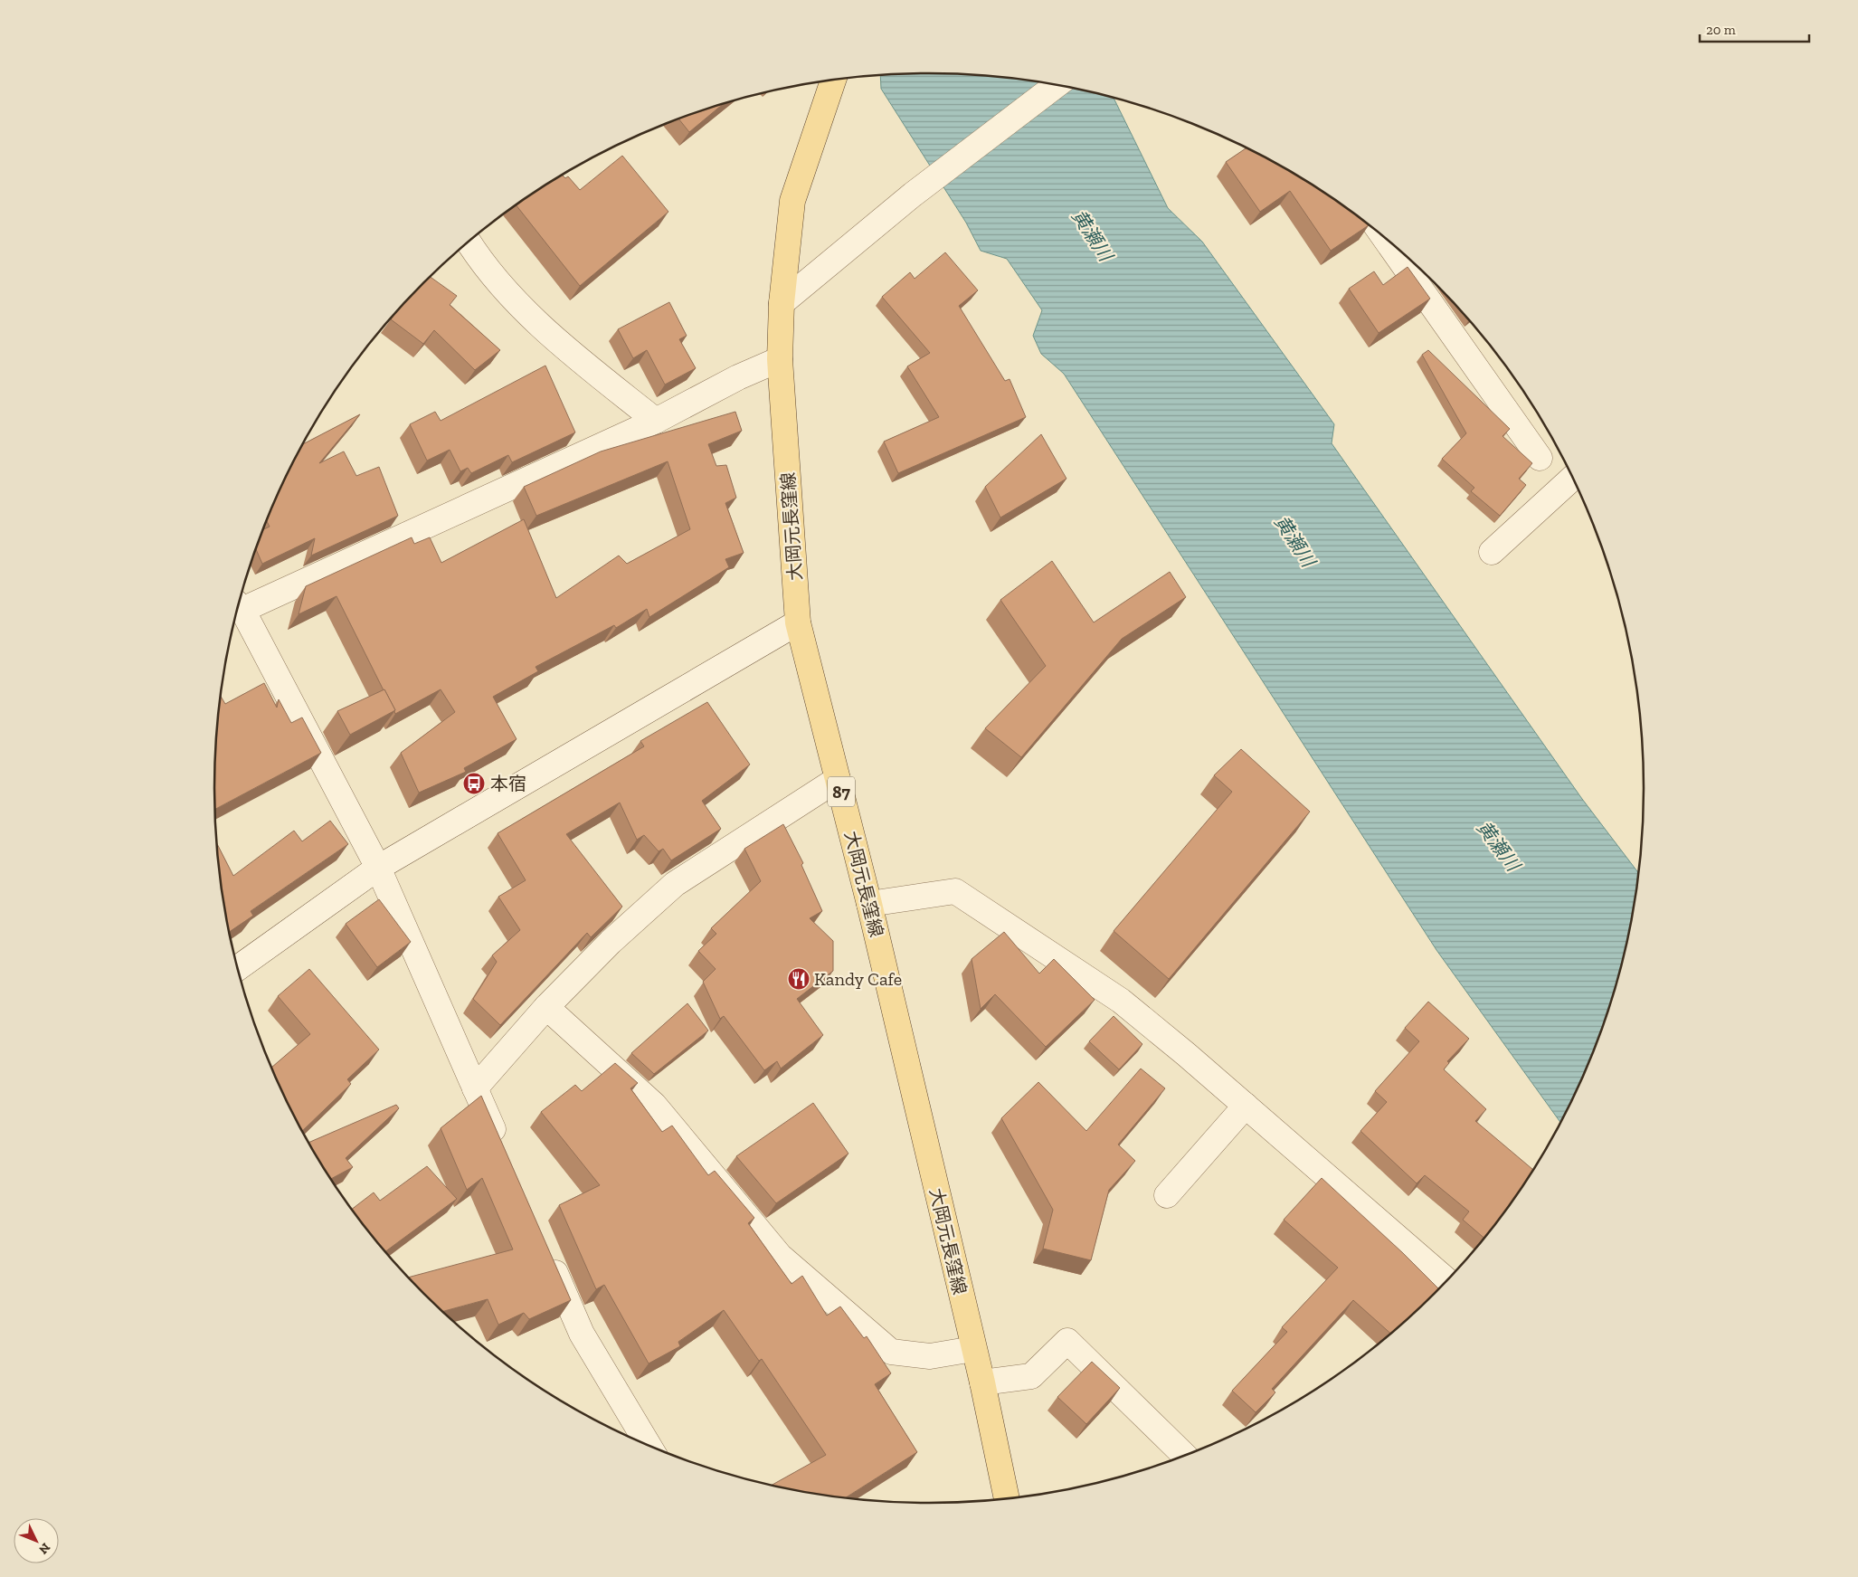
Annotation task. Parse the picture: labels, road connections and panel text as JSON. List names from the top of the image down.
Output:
{
  "streets": {
    "main road": ["大岡元長窪線", "87"]
  },
  "water": ["黄瀬川"],
  "places": {
    "bus stop": ["本宿"],
    "restaurant": ["Kandy Cafe"]
  },
  "scale_bar": "20 m",
  "north": "bottom right"
}
